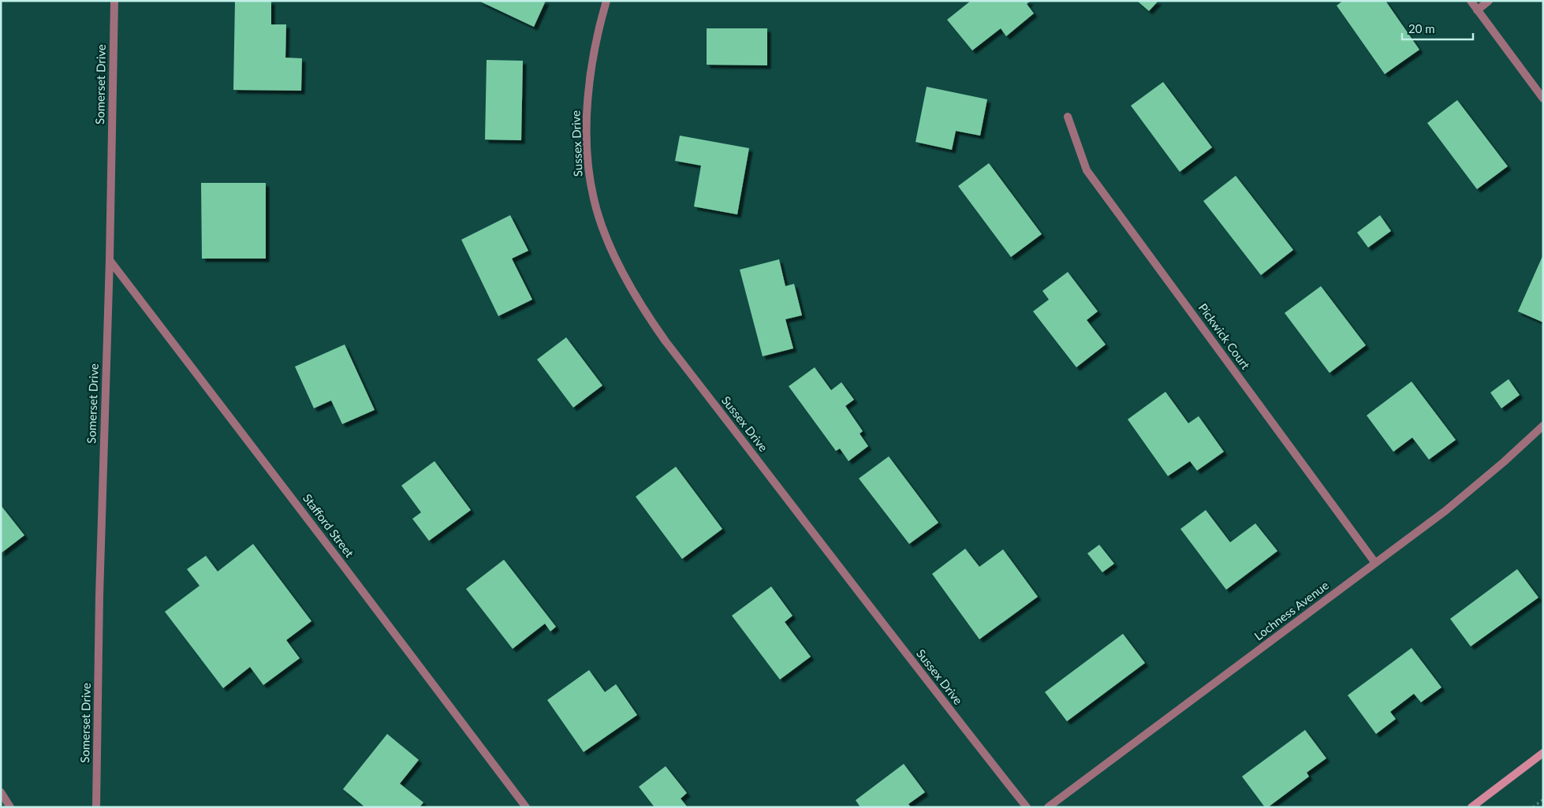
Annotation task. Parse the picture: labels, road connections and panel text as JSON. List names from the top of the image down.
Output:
{
  "streets": {
    "street": [
      "Somerset Drive",
      "Sussex Drive",
      "Pickwick Court",
      "Stafford Street",
      "Lochness Avenue"
    ]
  },
  "crossings": [
    ["Somerset Drive", "Stafford Street"],
    ["Pickwick Court", "Lochness Avenue"]
  ],
  "scale_bar": "20 m"
}
